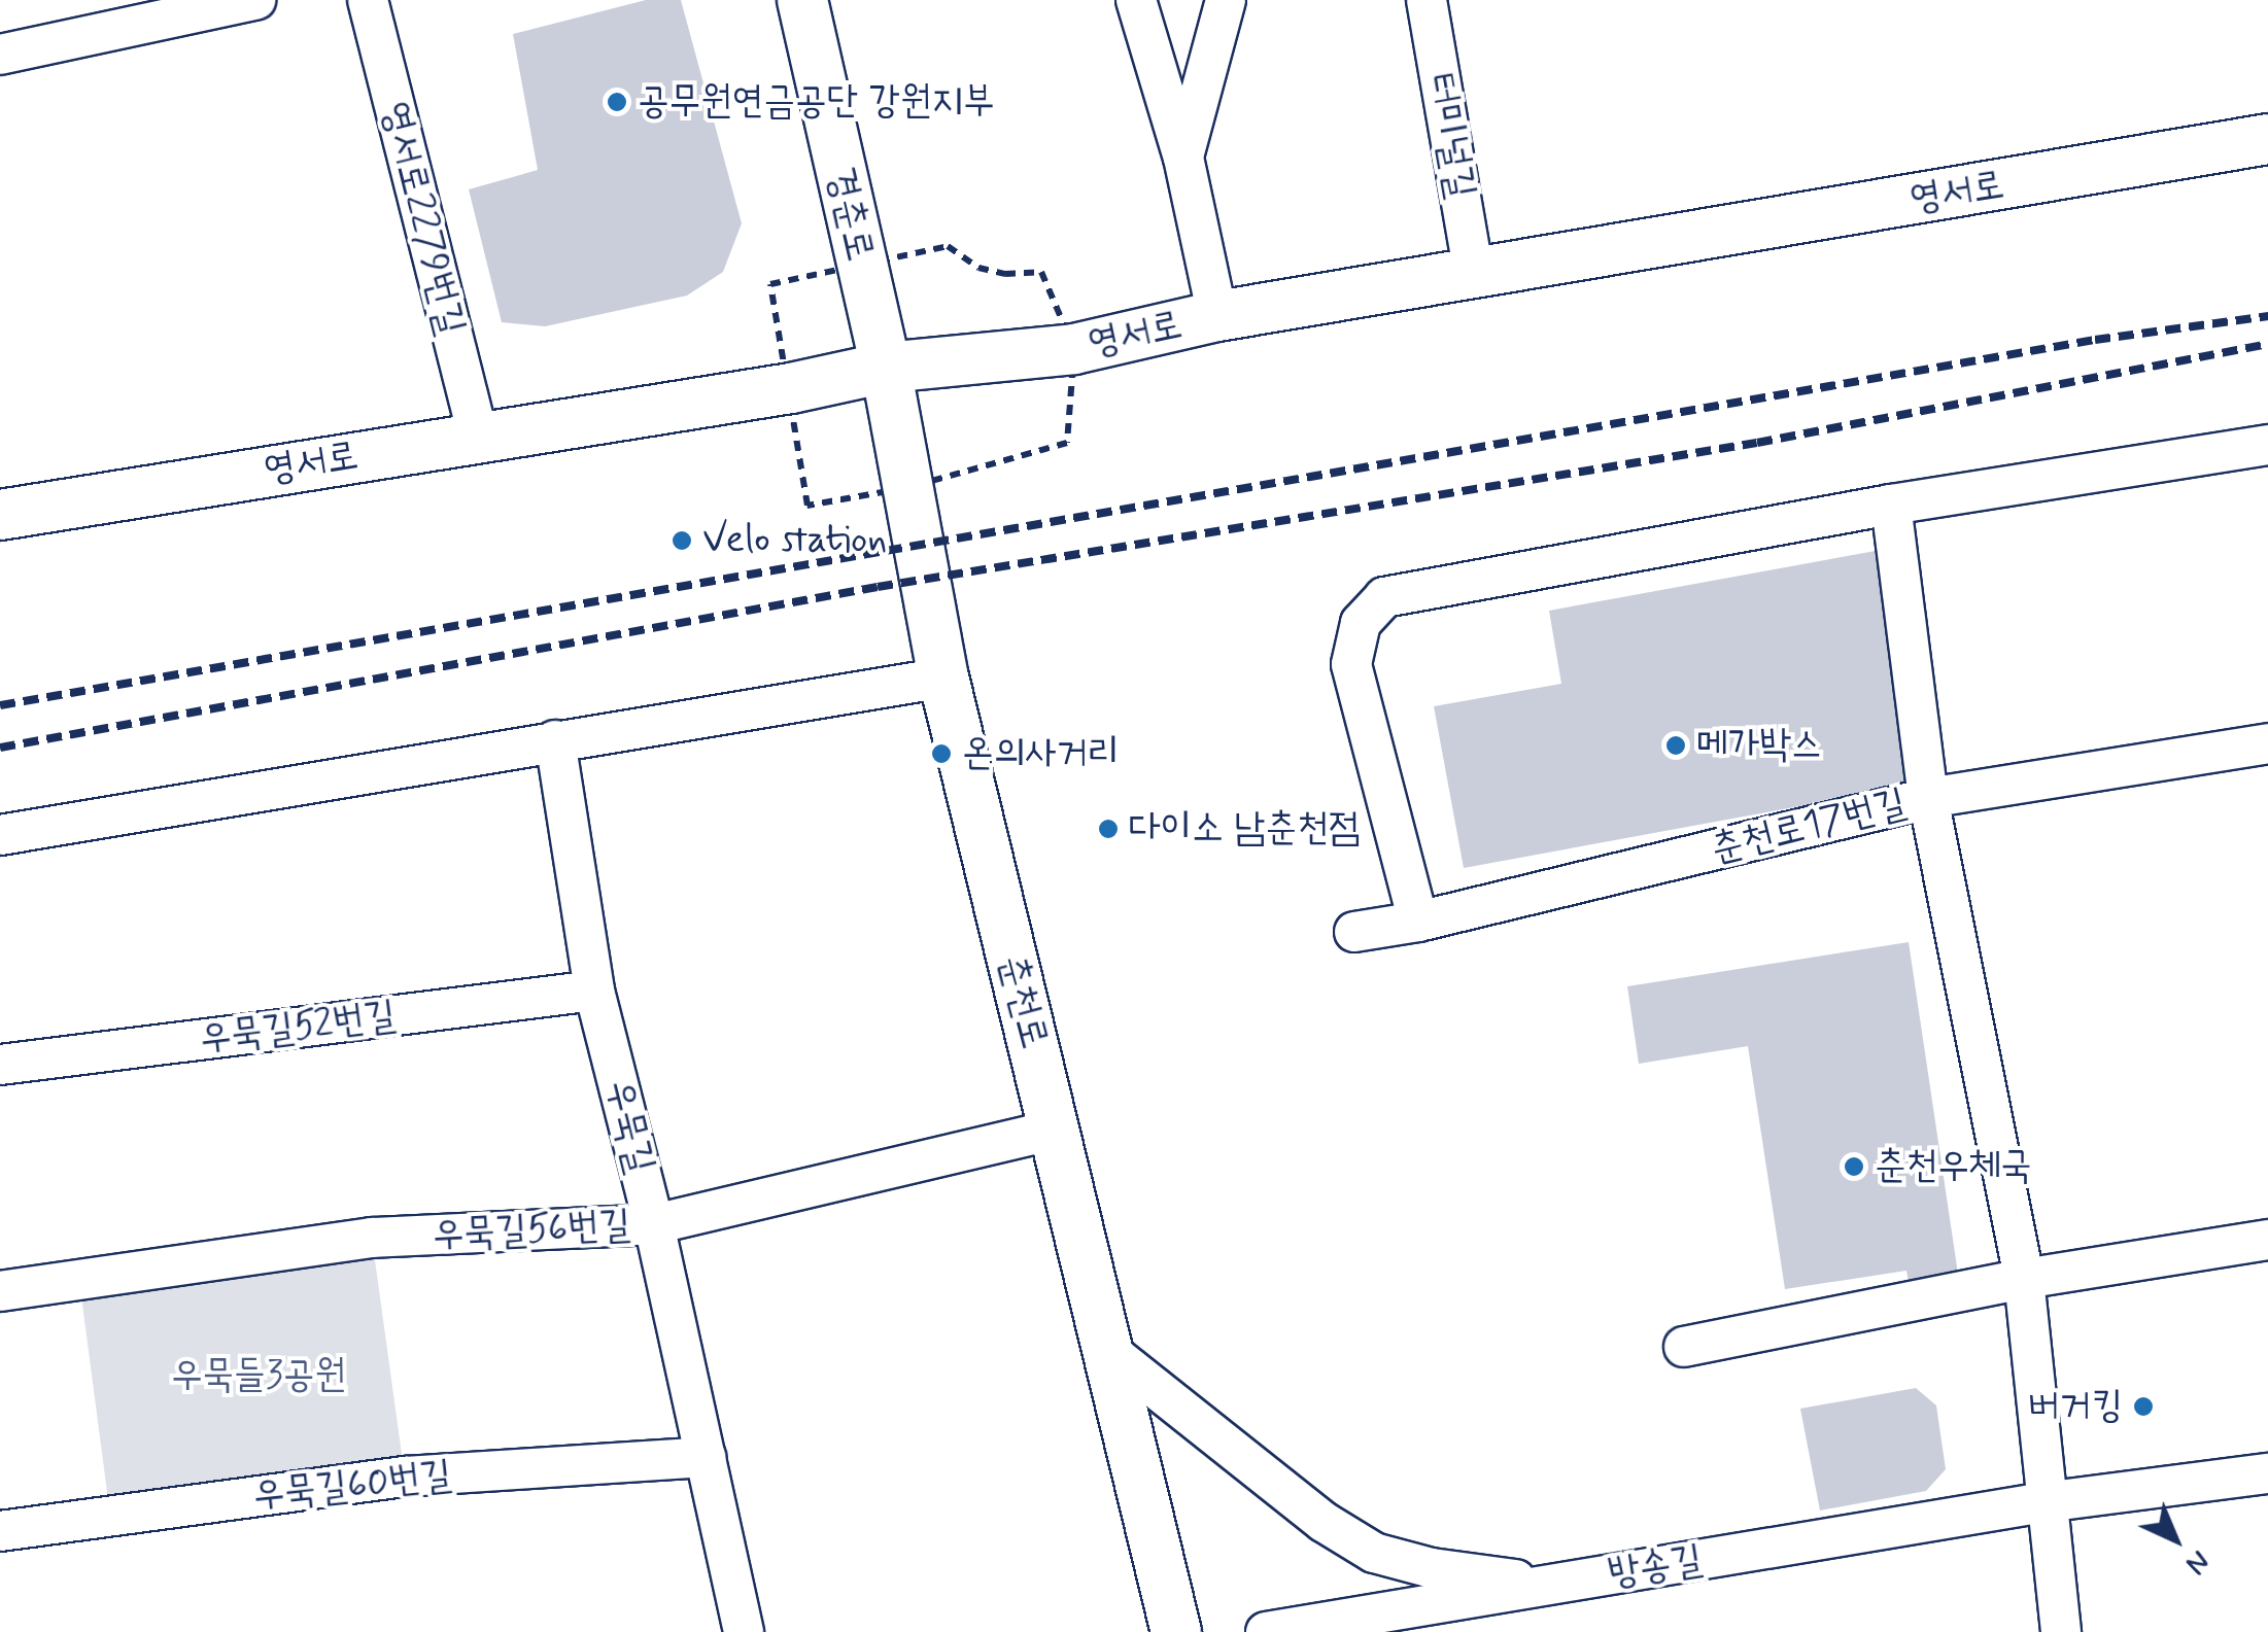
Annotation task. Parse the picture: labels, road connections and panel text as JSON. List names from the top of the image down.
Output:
{
  "streets": {
    "street": [
      "터미널길",
      "영서로",
      "경춘로",
      "영서로2279번길",
      "춘천로17번길",
      "춘천로",
      "우묵길52번길",
      "우묵길",
      "우묵길56번길",
      "우묵길60번길",
      "방송길"
    ]
  },
  "crossings": [
    ["터미널길", "영서로"],
    ["영서로", "경춘로"],
    ["영서로", "영서로2279번길"],
    ["영서로", "춘천로"],
    ["경춘로", "춘천로"],
    ["춘천로", "우묵길56번길"],
    ["우묵길52번길", "우묵길"],
    ["우묵길", "우묵길56번길"],
    ["우묵길", "우묵길60번길"]
  ],
  "parks": ["우묵들3공원"],
  "places": [
    "공무원연금공단 강원지부",
    "Velo station",
    "메가박스",
    "온의사거리",
    "다이소 남춘천점",
    "춘천우체국",
    "버거킹"
  ],
  "north": "bottom right"
}
